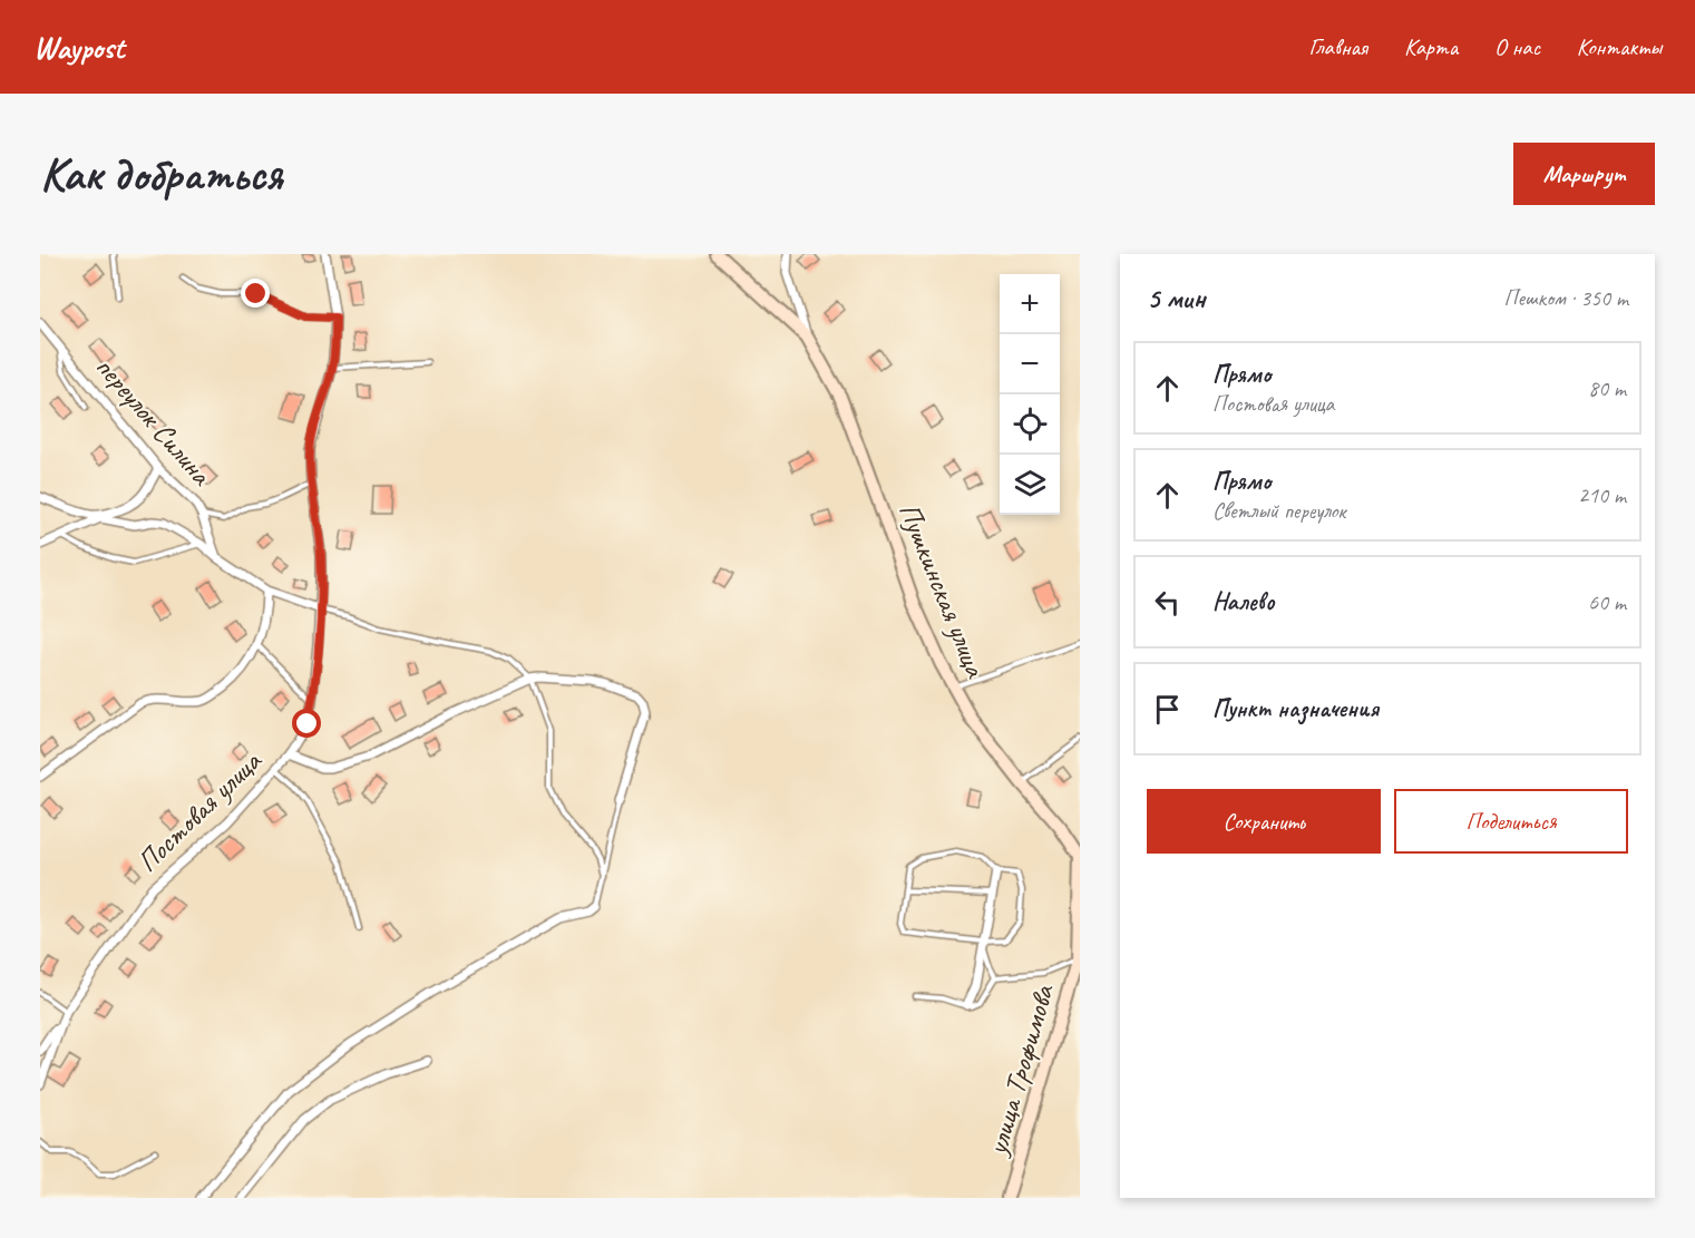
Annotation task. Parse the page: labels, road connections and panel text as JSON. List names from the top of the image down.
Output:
{
  "streets": {
    "main road": ["Пушкинская улица", "улица Трофимова"],
    "street": ["переулок Силина", "Постовая улица"]
  },
  "crossings": [
    ["Пушкинская улица", "улица Трофимова"]
  ],
  "page": {
    "header": "Waypost",
    "nav": [
      "Главная",
      "Карта",
      "О нас",
      "Контакты"
    ],
    "buttons": [
      "Маршрут",
      ["Сохранить", "Поделиться"]
    ],
    "title": "Как добраться",
    "heading": ["5 мин", "Пешком · 350 m"],
    "map_buttons": ["+", "−"],
    "list": [
      ["Прямо", "Постовая улица", "80 m"],
      ["Прямо", "Светлый переулок", "210 m"],
      ["Налево", "60 m"],
      "Пункт назначения"
    ]
  }
}
